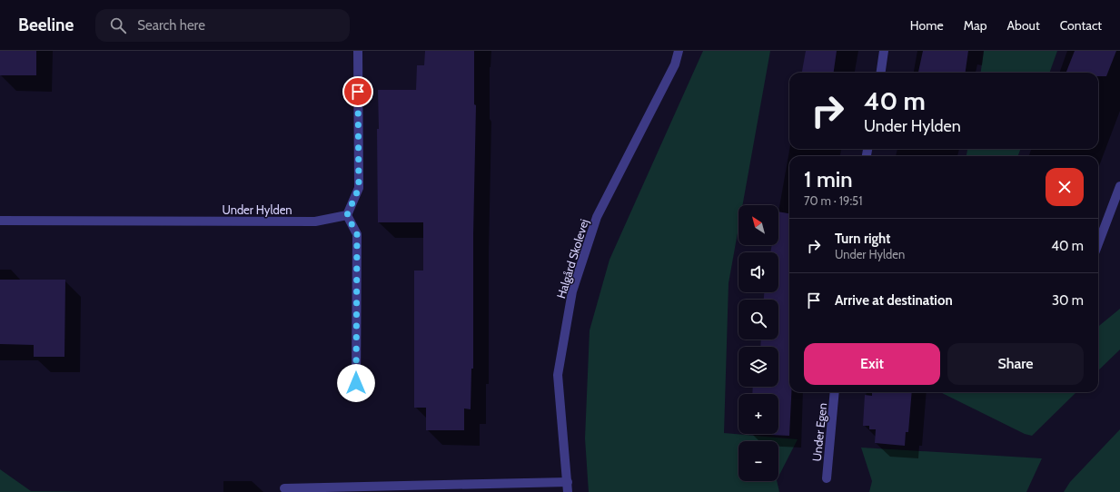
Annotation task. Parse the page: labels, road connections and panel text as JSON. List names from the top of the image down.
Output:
{
  "streets": {
    "street": ["Under Hylden", "Halgård Skolevej", "Under Egen"]
  },
  "north": "top left",
  "page": {
    "header": "Beeline",
    "search": "Search here",
    "nav": [
      "Home",
      "Map",
      "About",
      "Contact"
    ],
    "turn": ["40 m", "Under Hylden"],
    "heading": ["1 min", "70 m · 19:51"],
    "map_buttons": ["+", "−"],
    "list": [
      {
        "name": "Turn right",
        "note": "Under Hylden",
        "value": "40 m"
      },
      {
        "name": "Arrive at destination",
        "value": "30 m"
      }
    ],
    "buttons": ["Exit", "Share"]
  }
}
